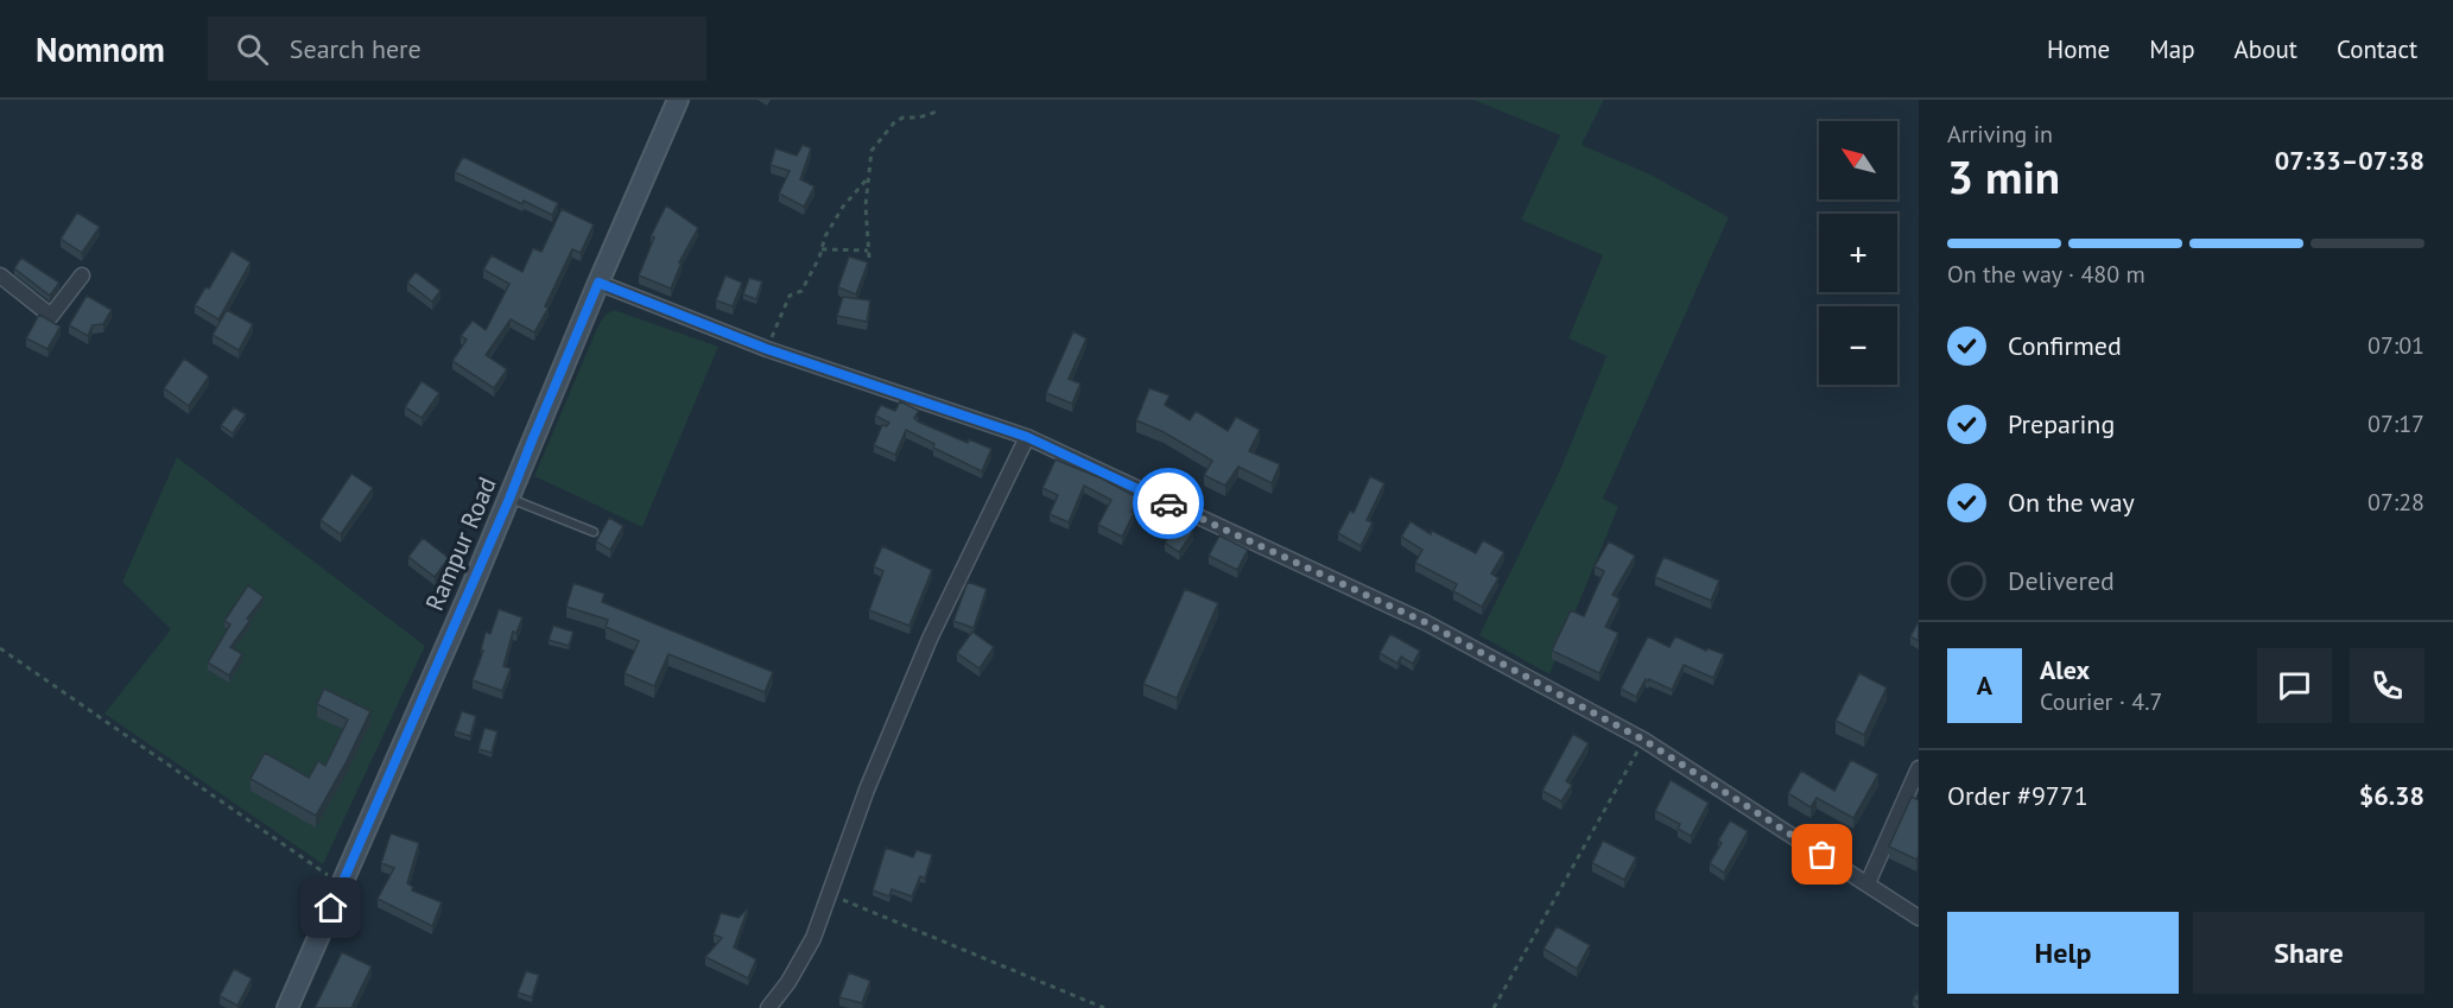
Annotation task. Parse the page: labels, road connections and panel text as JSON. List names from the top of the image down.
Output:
{
  "streets": {
    "main road": ["Rampur Road"]
  },
  "north": "top left",
  "page": {
    "header": "Nomnom",
    "search": "Search here",
    "nav": [
      "Home",
      "Map",
      "About",
      "Contact"
    ],
    "heading": ["3 min", "Arriving in", "07:33–07:38"],
    "panel": [
      "Alex",
      "Courier · 4.7",
      "Order #9771",
      "$6.38"
    ],
    "map_buttons": ["+", "−"],
    "bar": "On the way · 480 m",
    "list": [
      ["Confirmed", "07:01"],
      ["Preparing", "07:17"],
      ["On the way", "07:28"],
      "Delivered"
    ],
    "round": "A",
    "buttons": ["Help", "Share"]
  }
}
